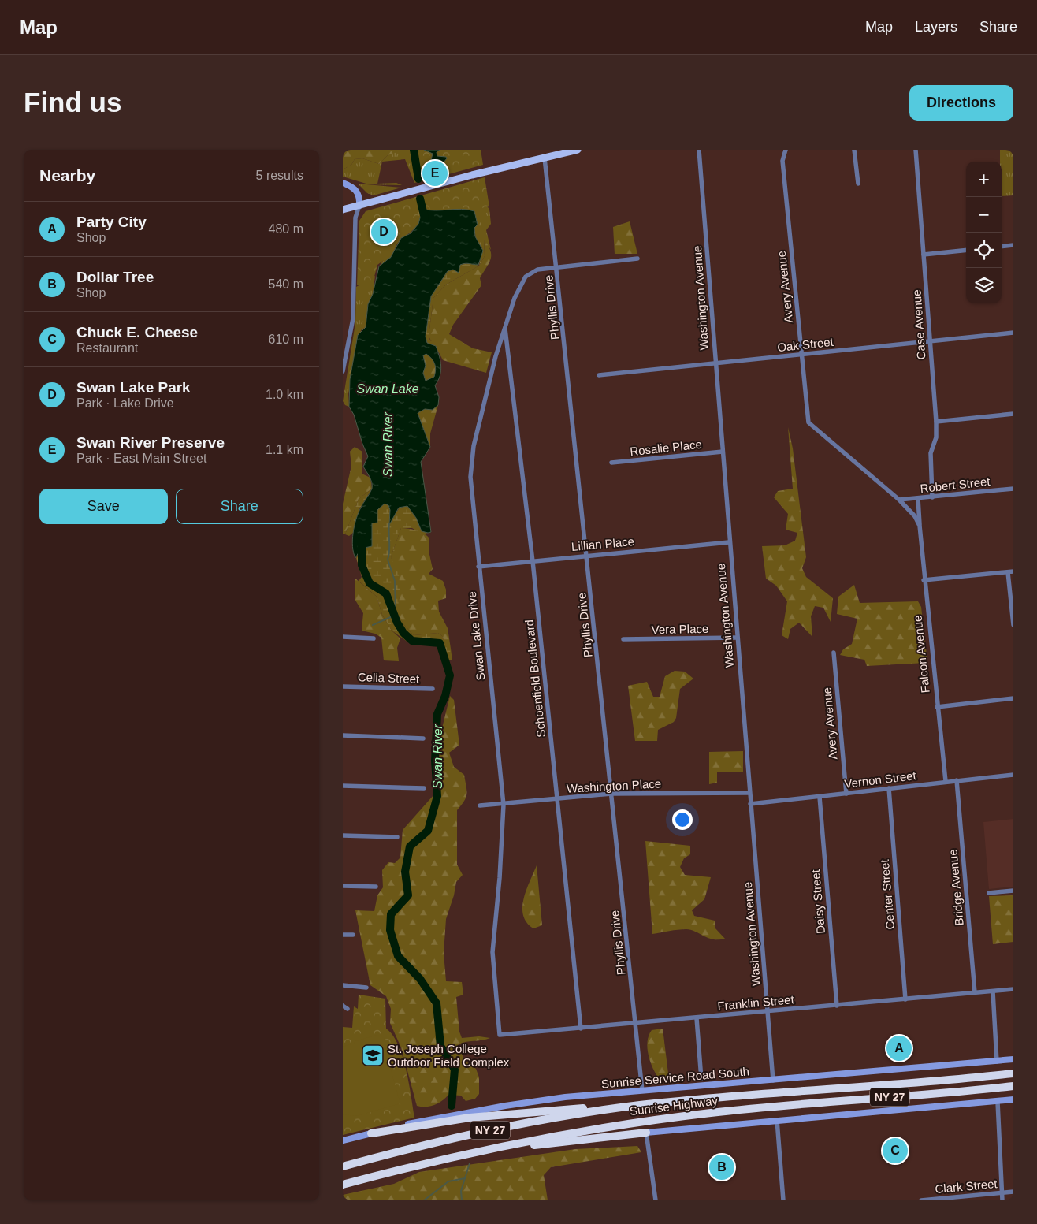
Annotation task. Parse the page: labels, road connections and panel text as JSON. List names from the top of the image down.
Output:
{
  "streets": {
    "highway": ["NY 27", "Sunrise Highway"],
    "main road": ["Sunrise Service Road South"],
    "street": [
      "Avery Avenue",
      "Washington Avenue",
      "Phyllis Drive",
      "Case Avenue",
      "Oak Street",
      "Rosalie Place",
      "Robert Street",
      "Lillian Place",
      "Vera Place",
      "Swan Lake Drive",
      "Falcon Avenue",
      "Celia Street",
      "Schoenfield Boulevard",
      "Vernon Street",
      "Washington Place",
      "Bridge Avenue",
      "Center Street",
      "Daisy Street",
      "Franklin Street",
      "Clark Street"
    ]
  },
  "crossings": [
    ["Avery Avenue", "Oak Street"],
    ["Avery Avenue", "Robert Street"],
    ["Avery Avenue", "Vernon Street"],
    ["Washington Avenue", "Oak Street"],
    ["Washington Avenue", "Rosalie Place"],
    ["Washington Avenue", "Lillian Place"],
    ["Washington Avenue", "Vera Place"],
    ["Washington Avenue", "Vernon Street"],
    ["Washington Avenue", "Washington Place"],
    ["Washington Avenue", "Franklin Street"],
    ["Washington Avenue", "Sunrise Service Road South"],
    ["Phyllis Drive", "Lillian Place"],
    ["Phyllis Drive", "Swan Lake Drive"],
    ["Phyllis Drive", "Washington Place"],
    ["Phyllis Drive", "Franklin Street"],
    ["Phyllis Drive", "Sunrise Service Road South"],
    ["Case Avenue", "Oak Street"],
    ["Case Avenue", "Robert Street"],
    ["Robert Street", "Falcon Avenue"],
    ["Lillian Place", "Swan Lake Drive"],
    ["Lillian Place", "Schoenfield Boulevard"],
    ["Swan Lake Drive", "Schoenfield Boulevard"],
    ["Swan Lake Drive", "Washington Place"],
    ["Swan Lake Drive", "Franklin Street"],
    ["Falcon Avenue", "Vernon Street"],
    ["Schoenfield Boulevard", "Washington Place"],
    ["Schoenfield Boulevard", "Franklin Street"],
    ["Vernon Street", "Bridge Avenue"],
    ["Vernon Street", "Center Street"],
    ["Vernon Street", "Daisy Street"],
    ["Bridge Avenue", "Franklin Street"],
    ["Center Street", "Franklin Street"],
    ["Daisy Street", "Franklin Street"]
  ],
  "water": ["Swan Lake", "Swan River"],
  "places": {
    "school or university": ["St. Joseph College Outdoor Field Complex"]
  },
  "page": {
    "header": "Map",
    "nav": ["Map", "Layers", "Share"],
    "buttons": [
      "Directions",
      ["Save", "Share"]
    ],
    "title": "Find us",
    "heading": ["Nearby", "5 results"],
    "pins": [
      "E",
      "D",
      "A",
      "C",
      "B"
    ],
    "map_buttons": ["+", "−"],
    "list": [
      {
        "mark": "A",
        "name": "Party City",
        "note": "Shop",
        "value": "480 m"
      },
      {
        "mark": "B",
        "name": "Dollar Tree",
        "note": "Shop",
        "value": "540 m"
      },
      {
        "mark": "C",
        "name": "Chuck E. Cheese",
        "note": "Restaurant",
        "value": "610 m"
      },
      {
        "mark": "D",
        "name": "Swan Lake Park",
        "note": "Park · Lake Drive",
        "value": "1.0 km"
      },
      {
        "mark": "E",
        "name": "Swan River Preserve",
        "note": "Park · East Main Street",
        "value": "1.1 km"
      }
    ]
  }
}
